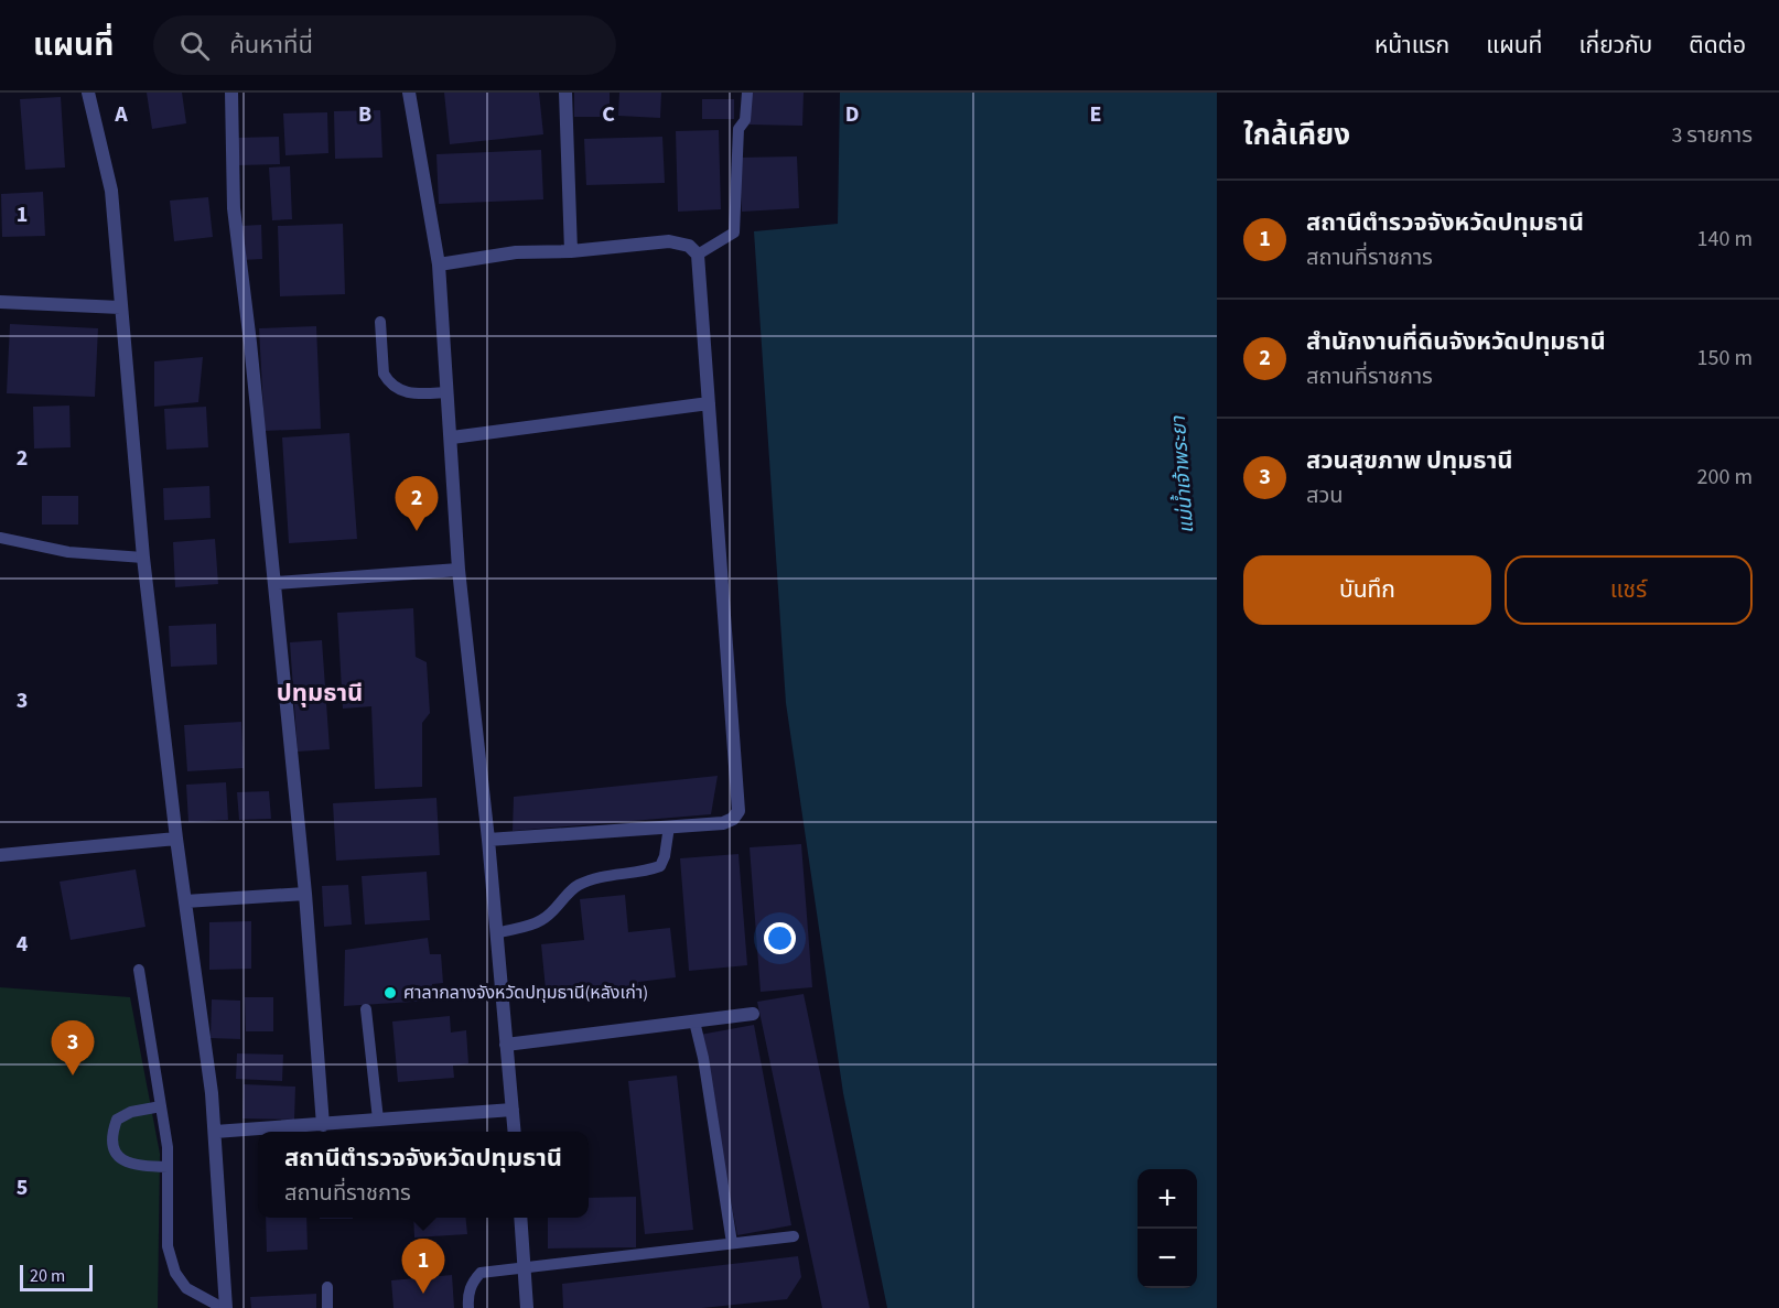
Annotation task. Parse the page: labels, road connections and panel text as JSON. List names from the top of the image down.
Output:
{
  "districts": ["ปทุมธานี"],
  "water": ["แม่น้ำเจ้าพระยา"],
  "places": ["ศาลากลางจังหวัดปทุมธานี(หลังเก่า)"],
  "scale_bar": "20 m",
  "page": {
    "header": "แผนที่",
    "search": "ค้นหาที่นี่",
    "nav": [
      "หน้าแรก",
      "แผนที่",
      "เกี่ยวกับ",
      "ติดต่อ"
    ],
    "heading": ["ใกล้เคียง", "3 รายการ"],
    "list": [
      {
        "mark": "1",
        "name": "สถานีตำรวจจังหวัดปทุมธานี",
        "note": "สถานที่ราชการ",
        "value": "140 m"
      },
      {
        "mark": "2",
        "name": "สำนักงานที่ดินจังหวัดปทุมธานี",
        "note": "สถานที่ราชการ",
        "value": "150 m"
      },
      {
        "mark": "3",
        "name": "สวนสุขภาพ ปทุมธานี",
        "note": "สวน",
        "value": "200 m"
      }
    ],
    "pins": ["2", "3", "1"],
    "buttons": ["บันทึก", "แชร์"],
    "popup": ["สถานีตำรวจจังหวัดปทุมธานี", "สถานที่ราชการ"],
    "map_buttons": ["+", "−"],
    "scale": "20 m"
  },
  "grid": {
    "columns": [
      "A",
      "B",
      "C",
      "D",
      "E"
    ],
    "rows": [
      "1",
      "2",
      "3",
      "4",
      "5"
    ]
  }
}
